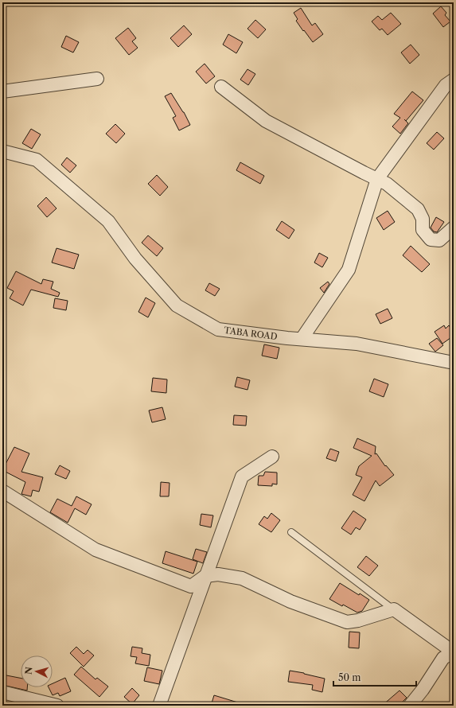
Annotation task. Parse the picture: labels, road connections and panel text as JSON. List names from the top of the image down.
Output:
{
  "streets": {
    "street": ["TABA ROAD"]
  },
  "scale_bar": "50 m",
  "north": "left"
}
